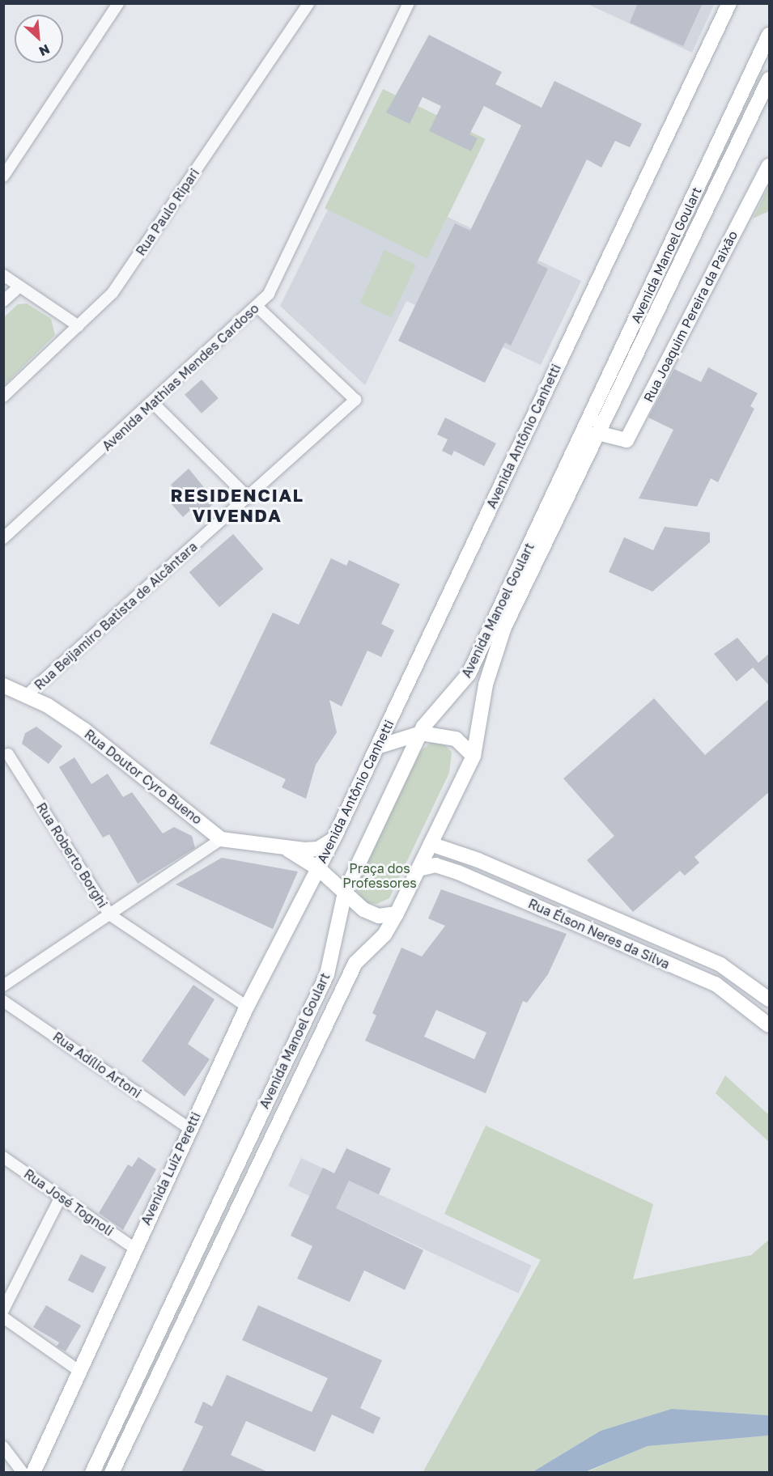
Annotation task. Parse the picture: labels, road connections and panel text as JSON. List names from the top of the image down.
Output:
{
  "streets": {
    "main road": [
      "Avenida Manoel Goulart",
      "Rua Joaquim Pereira da Paixão",
      "Avenida Antônio Canhetti",
      "Rua Doutor Cyro Bueno",
      "Rua Élson Neres da Silva",
      "Avenida Luiz Peretti"
    ],
    "street": [
      "Rua Paulo Ripari",
      "Avenida Mathias Mendes Cardoso",
      "Rua Beijamiro Batista de Alcântara",
      "Rua Roberto Borghi",
      "Rua Adílio Artoni",
      "Rua José Tognoli"
    ]
  },
  "crossings": [
    ["Avenida Manoel Goulart", "Rua Joaquim Pereira da Paixão"],
    ["Avenida Manoel Goulart", "Rua Doutor Cyro Bueno"],
    ["Avenida Manoel Goulart", "Rua Élson Neres da Silva"],
    ["Avenida Mathias Mendes Cardoso", "Rua Beijamiro Batista de Alcântara"],
    ["Avenida Antônio Canhetti", "Rua Doutor Cyro Bueno"],
    ["Avenida Antônio Canhetti", "Avenida Luiz Peretti"],
    ["Rua Beijamiro Batista de Alcântara", "Rua Doutor Cyro Bueno"],
    ["Rua Doutor Cyro Bueno", "Avenida Luiz Peretti"],
    ["Rua Roberto Borghi", "Avenida Luiz Peretti"],
    ["Rua Adílio Artoni", "Avenida Luiz Peretti"],
    ["Avenida Luiz Peretti", "Rua José Tognoli"]
  ],
  "districts": ["RESIDENCIAL VIVENDA"],
  "parks": ["Praça dos Professores"],
  "north": "bottom right"
}
